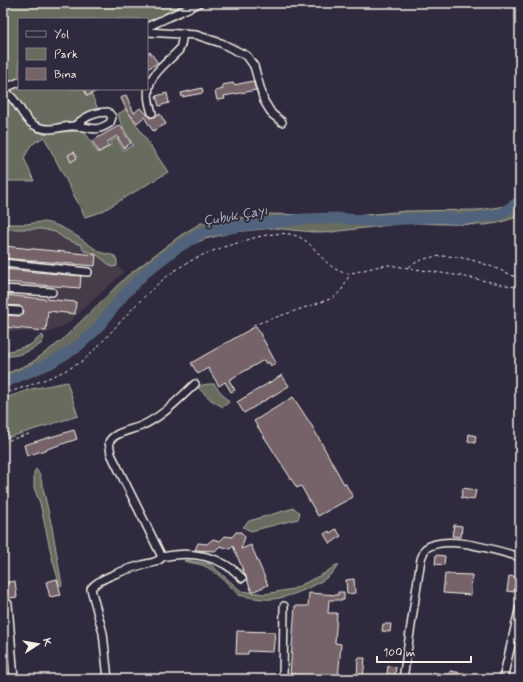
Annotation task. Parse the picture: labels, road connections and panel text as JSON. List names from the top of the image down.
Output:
{
  "water": ["Çubuk Çayı"],
  "legend": ["Yol", "Park", "Bina"],
  "scale_bar": "100 m",
  "north": "right"
}
